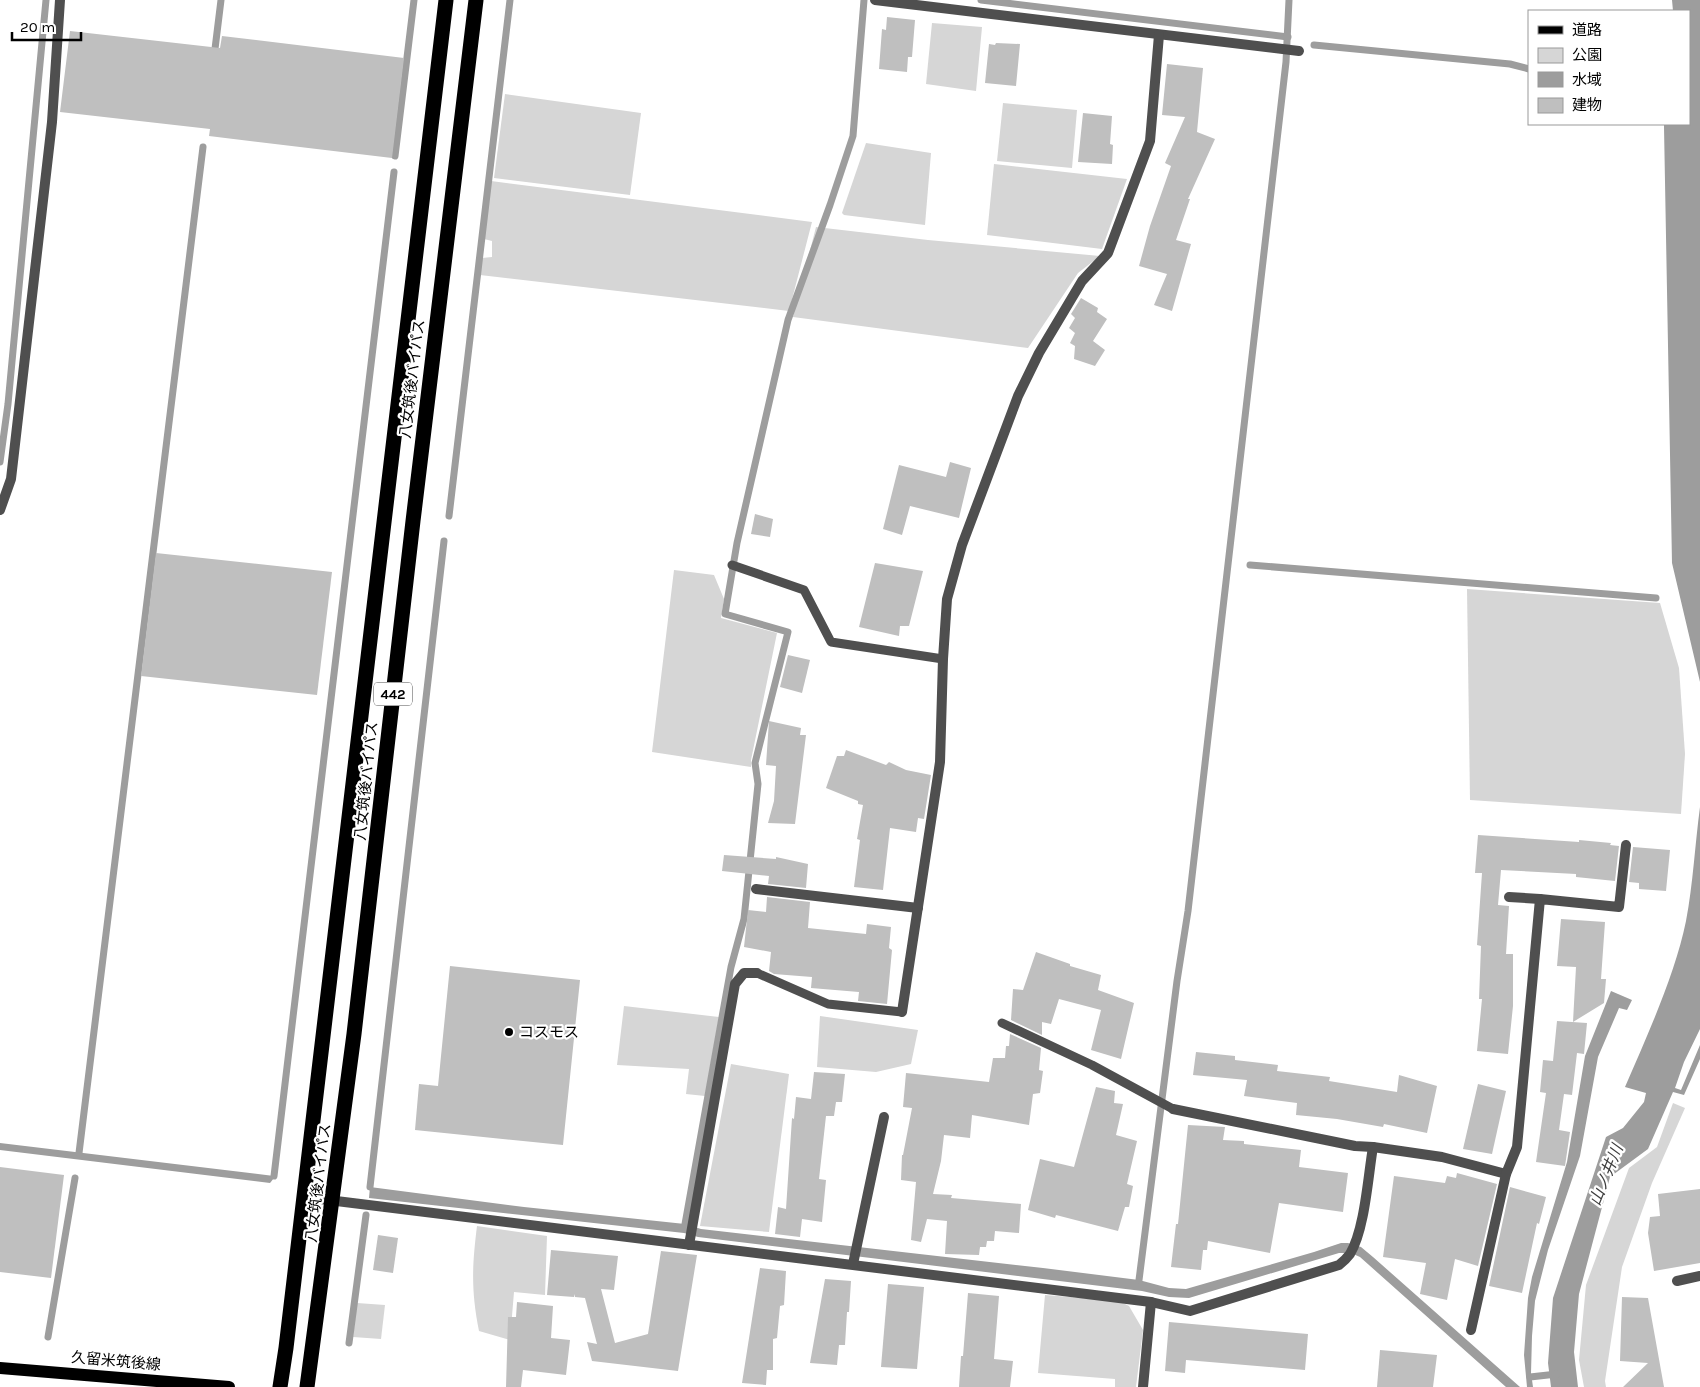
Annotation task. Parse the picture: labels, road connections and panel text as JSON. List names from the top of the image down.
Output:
{
  "streets": {
    "highway": ["八女筑後バイパス", "442"],
    "main road": ["久留米筑後線"]
  },
  "water": ["山ノ井川"],
  "places": ["コスモス"],
  "legend": [
    "道路",
    "公園",
    "水域",
    "建物"
  ],
  "scale_bar": "20 m"
}
